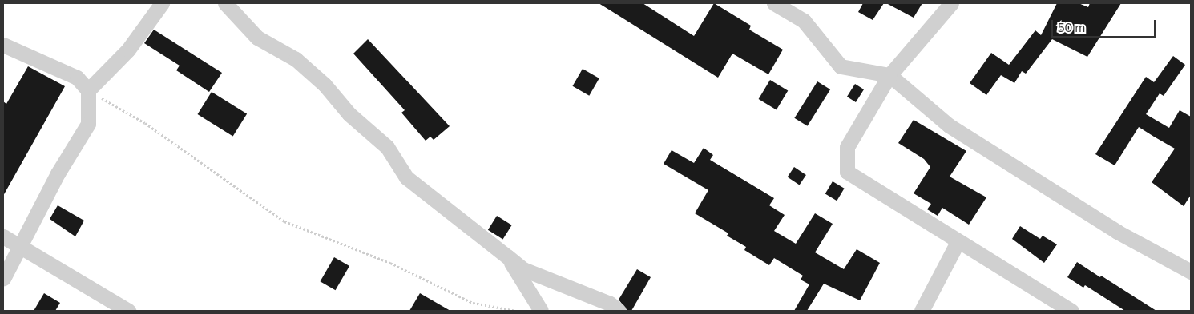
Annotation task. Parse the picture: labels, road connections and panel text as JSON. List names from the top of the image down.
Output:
{
  "scale_bar": "50 m"
}
